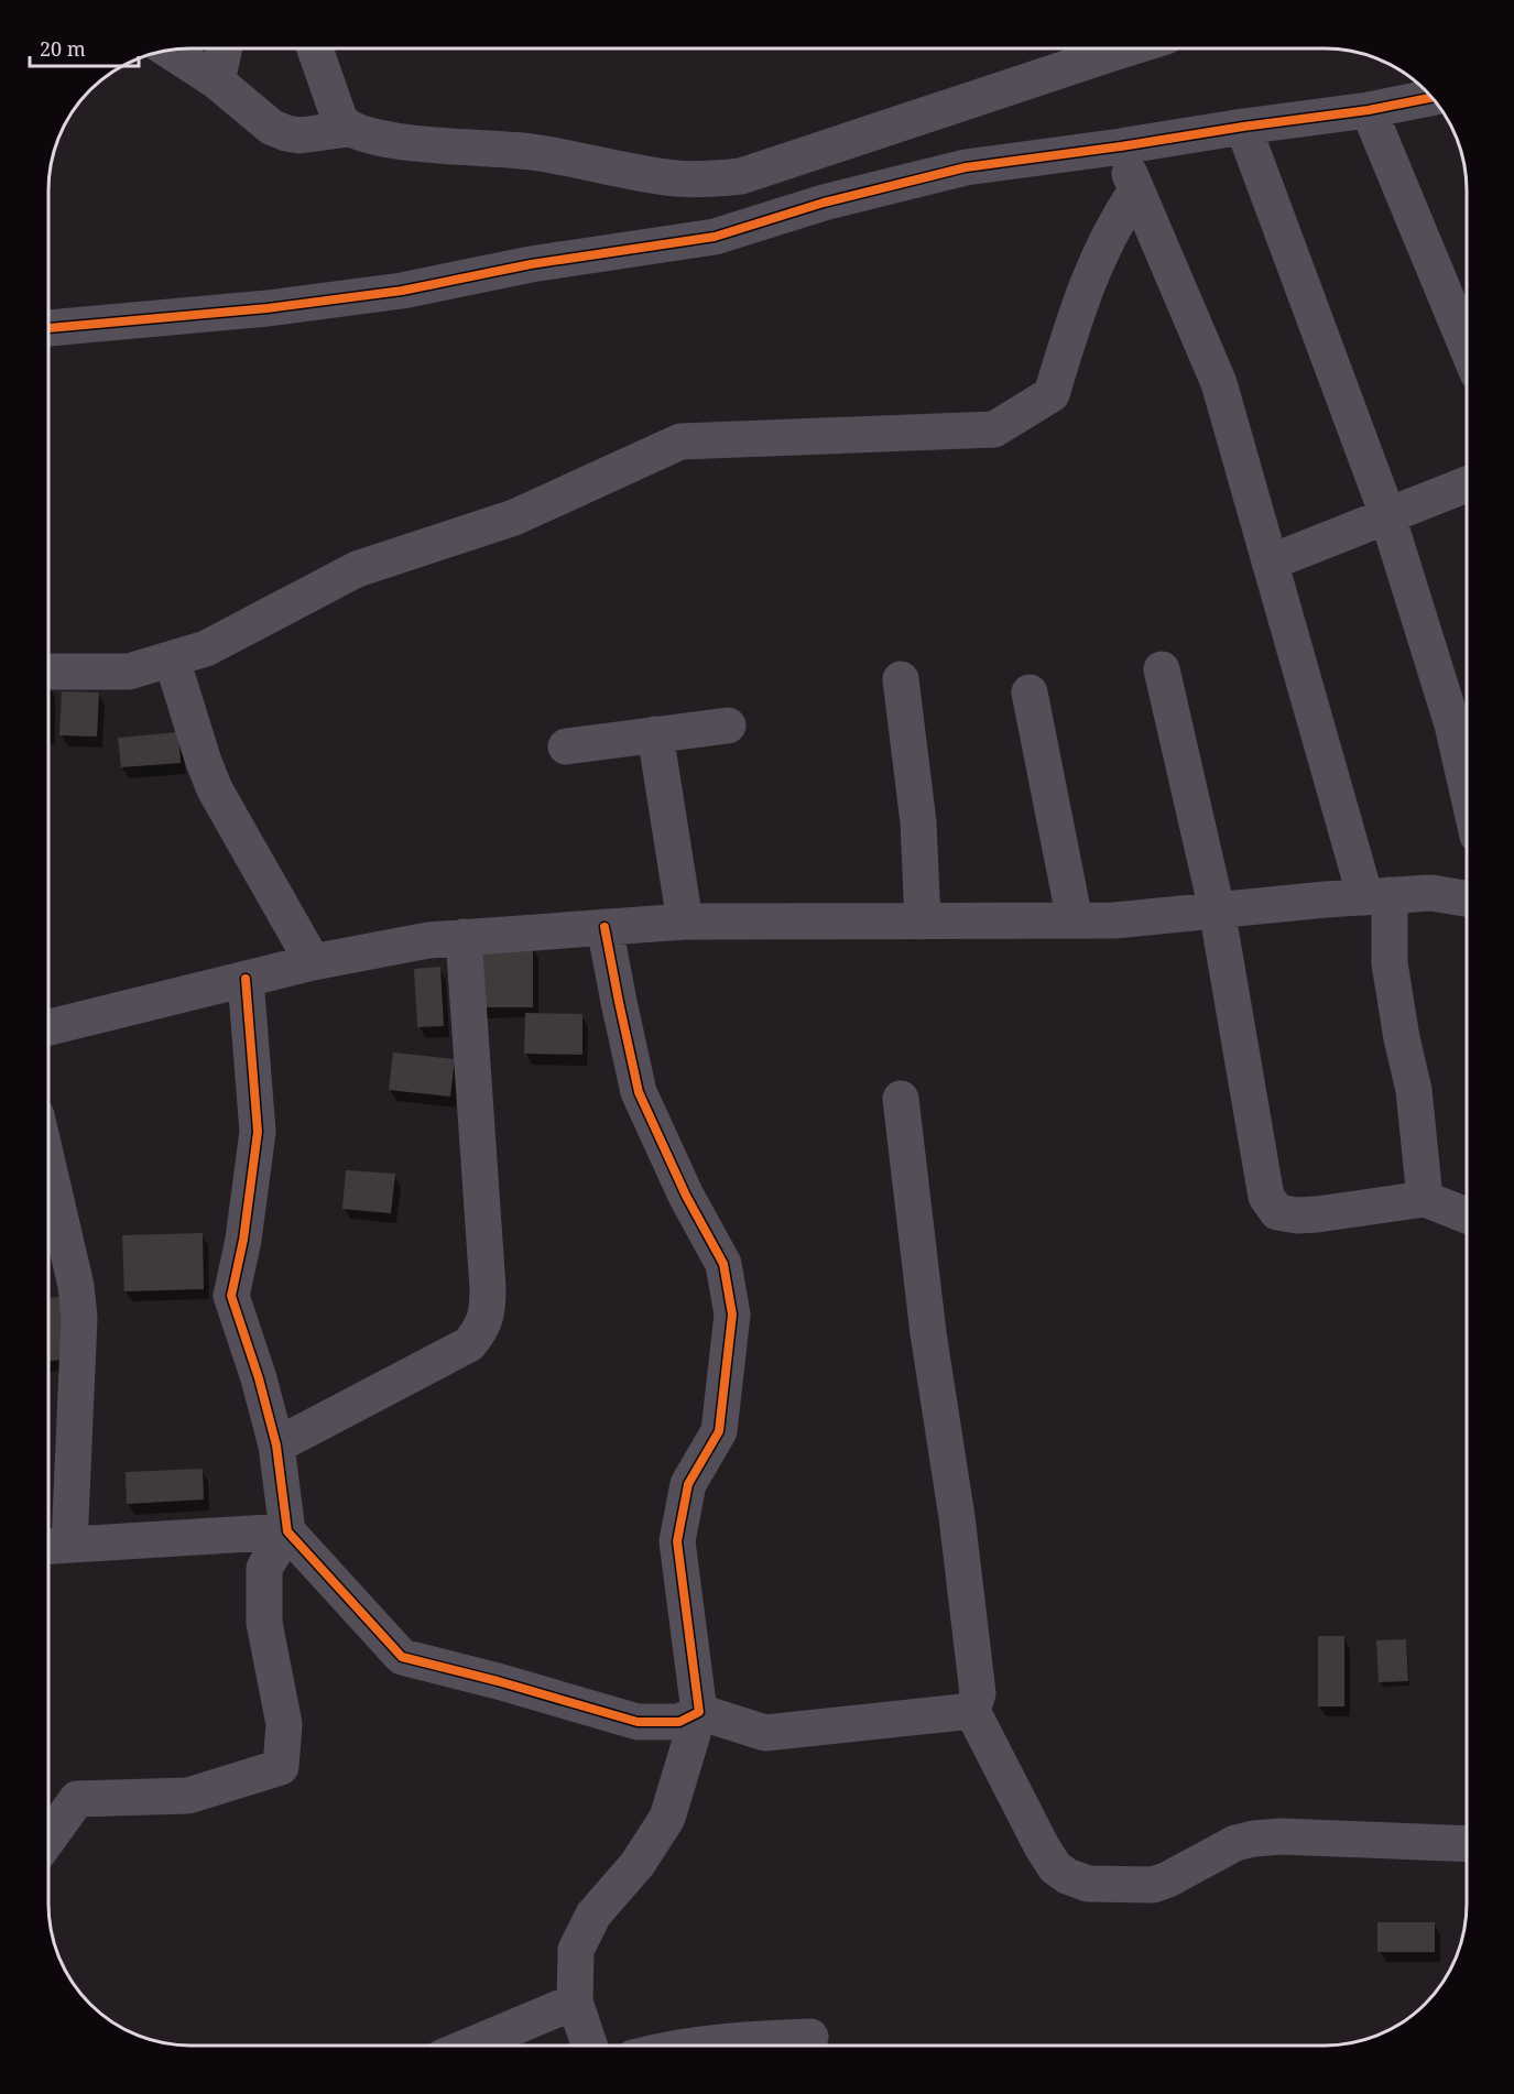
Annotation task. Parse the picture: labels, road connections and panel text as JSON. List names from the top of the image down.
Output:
{
  "scale_bar": "20 m"
}
